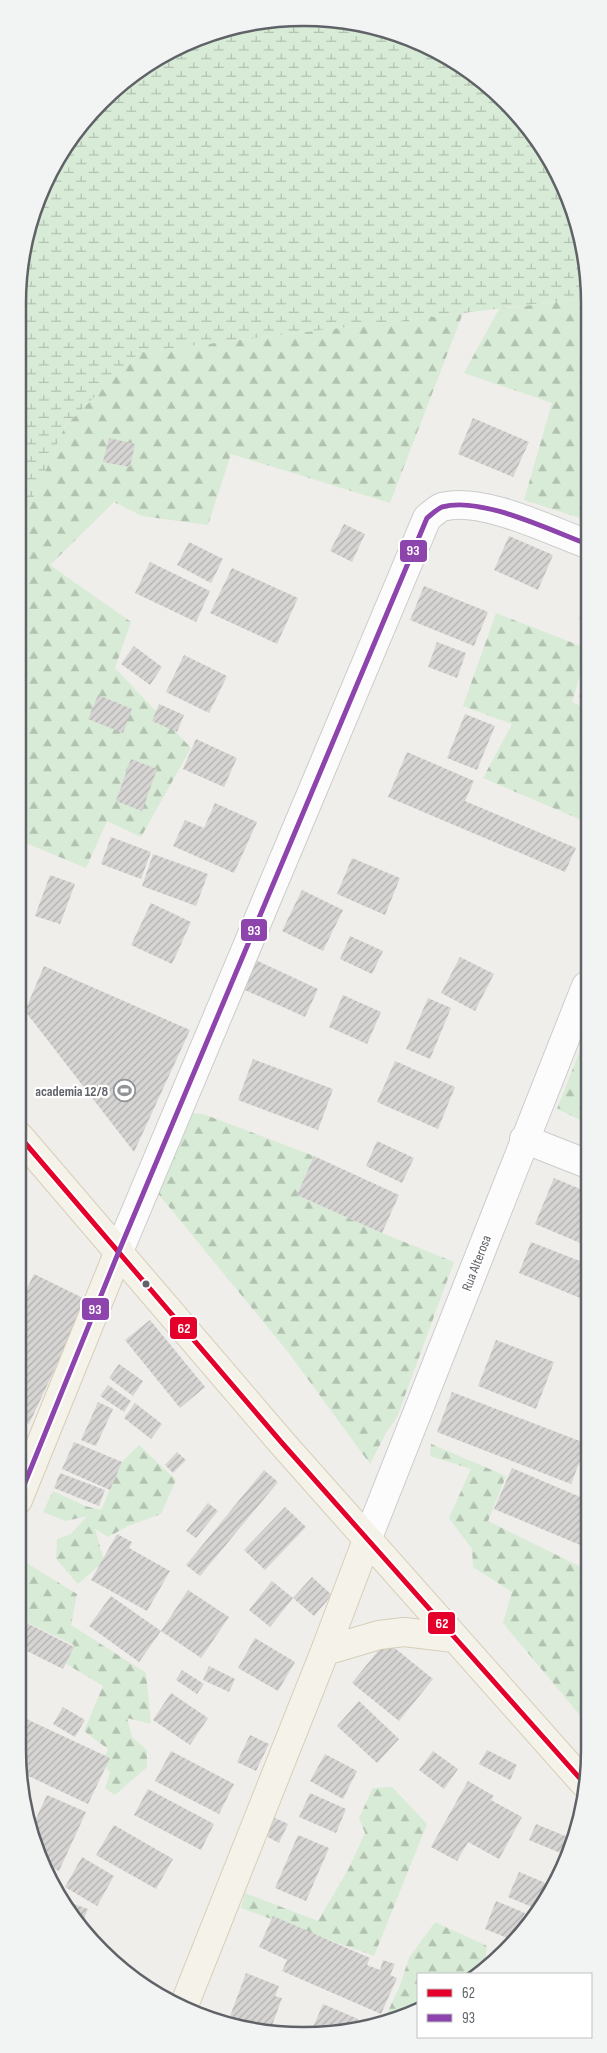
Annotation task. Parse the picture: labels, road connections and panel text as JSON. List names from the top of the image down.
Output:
{
  "streets": {
    "street": ["Rua Alterosa"]
  },
  "places": {
    "sports": ["academia 12/8"]
  },
  "lines": ["transit line 93", "transit line 62"],
  "legend": ["62", "93"]
}
